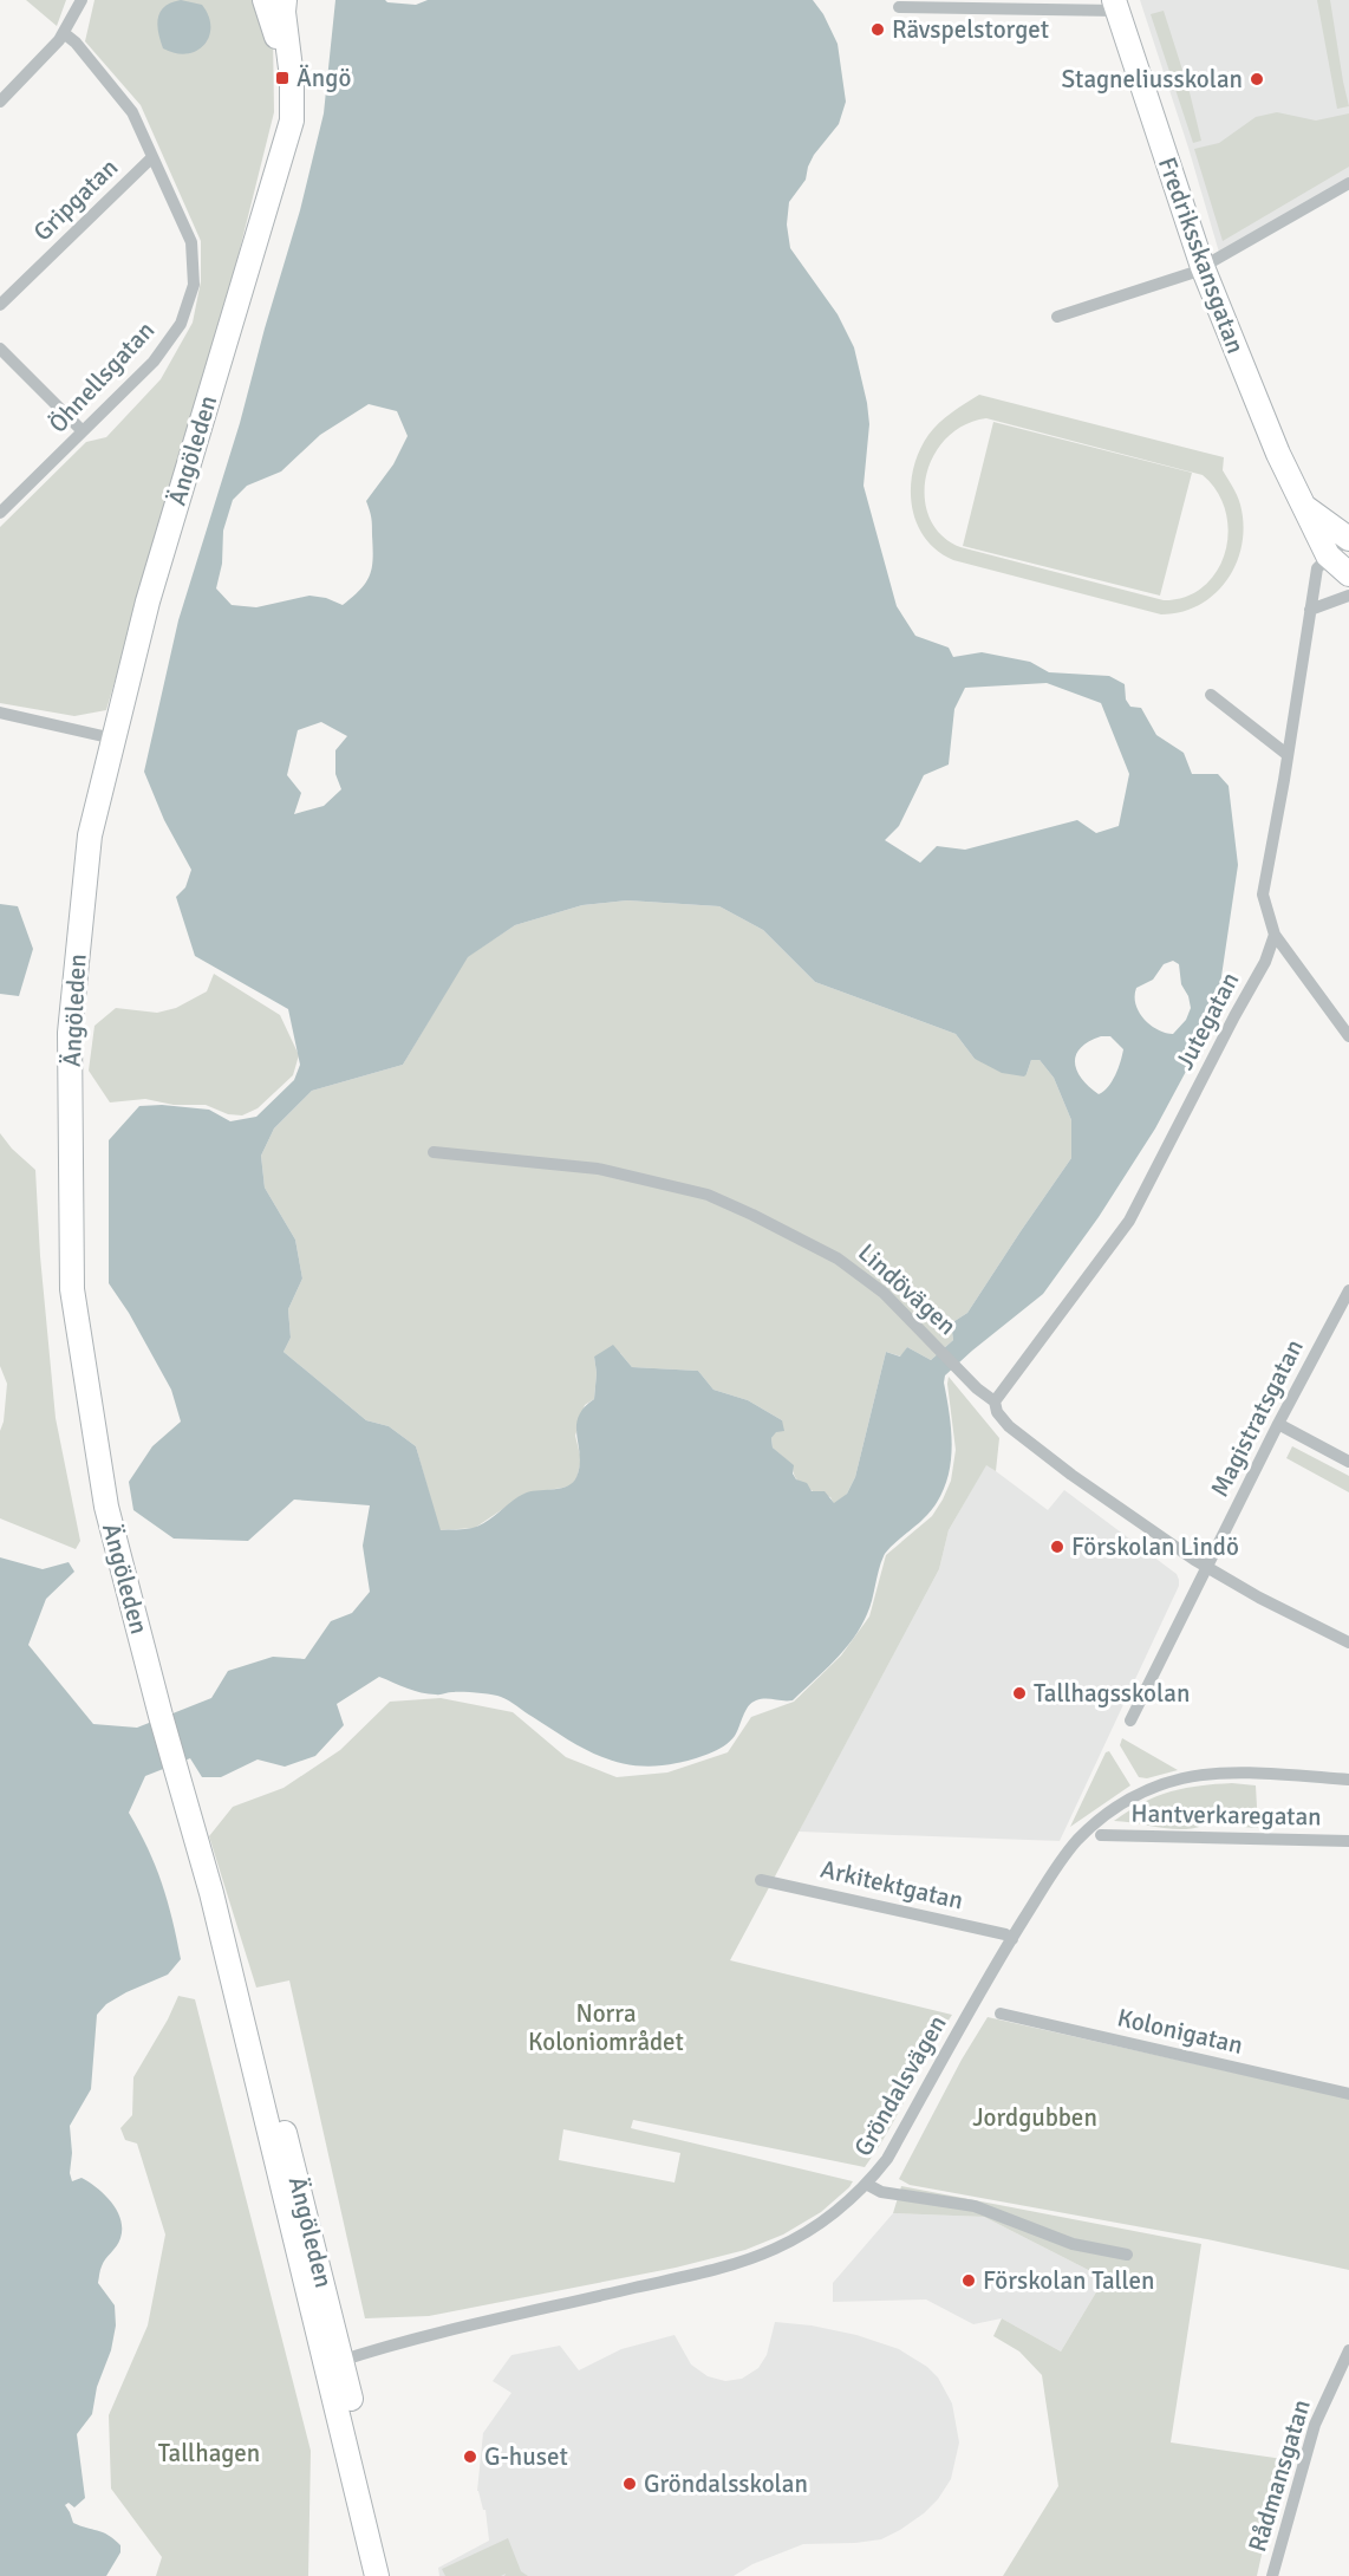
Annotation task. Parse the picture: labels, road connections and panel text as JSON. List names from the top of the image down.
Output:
{
  "streets": {
    "main road": ["Fredriksskansgatan", "Ängöleden"],
    "street": [
      "Gripgatan",
      "Öhnellsgatan",
      "Jutegatan",
      "Lindövägen",
      "Magistratsgatan",
      "Hantverkaregatan",
      "Arkitektgatan",
      "Kolonigatan",
      "Gröndalsvägen",
      "Rådmansgatan"
    ]
  },
  "crossings": [
    ["Gripgatan", "Öhnellsgatan"],
    ["Ängöleden", "Gröndalsvägen"],
    ["Jutegatan", "Lindövägen"],
    ["Lindövägen", "Magistratsgatan"],
    ["Arkitektgatan", "Gröndalsvägen"]
  ],
  "parks": ["Norra Koloniområdet", "Jordgubben", "Tallhagen"],
  "places": {
    "other": [
      "Rävspelstorget",
      "Stagneliusskolan",
      "Förskolan Lindö",
      "Tallhagsskolan",
      "Förskolan Tallen",
      "G-huset",
      "Gröndalsskolan"
    ],
    "transit": ["Ängö"]
  }
}
